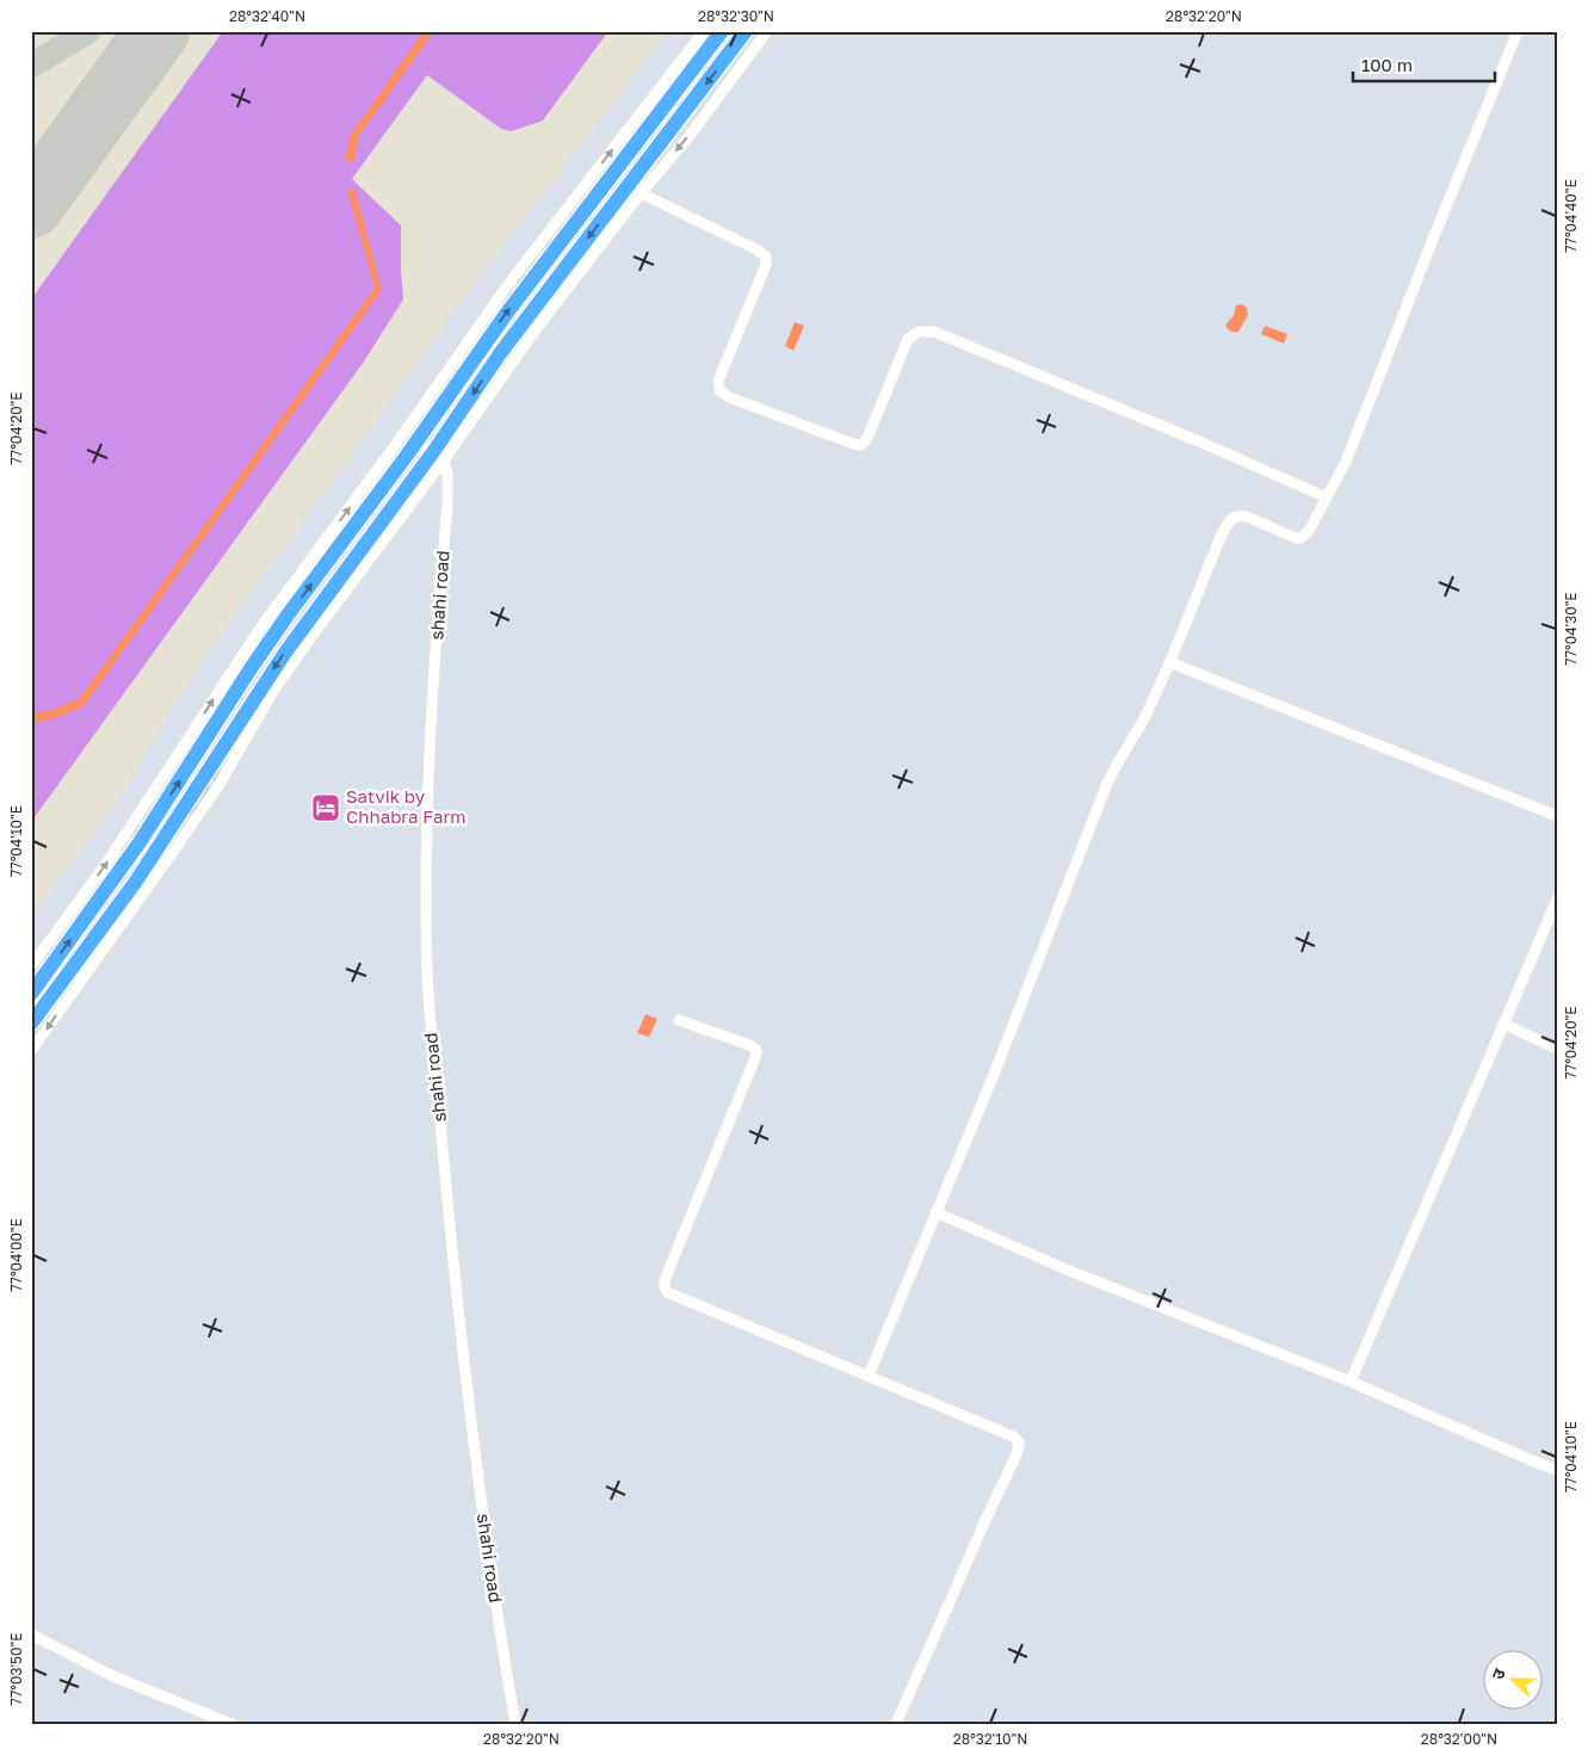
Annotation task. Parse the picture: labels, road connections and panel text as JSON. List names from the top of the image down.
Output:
{
  "streets": {
    "street": ["shahi road"]
  },
  "places": {
    "hotel": ["Satvik by Chhabra Farm"]
  },
  "scale_bar": "100 m",
  "north": "left",
  "coordinates": [
    "28°32'40\"N",
    "28°32'30\"N",
    "28°32'20\"N",
    "77°04'40\"E",
    "77°04'20\"E",
    "77°04'30\"E",
    "77°04'10\"E",
    "77°04'00\"E",
    "77°03'50\"E",
    "28°32'10\"N",
    "28°32'00\"N"
  ]
}
